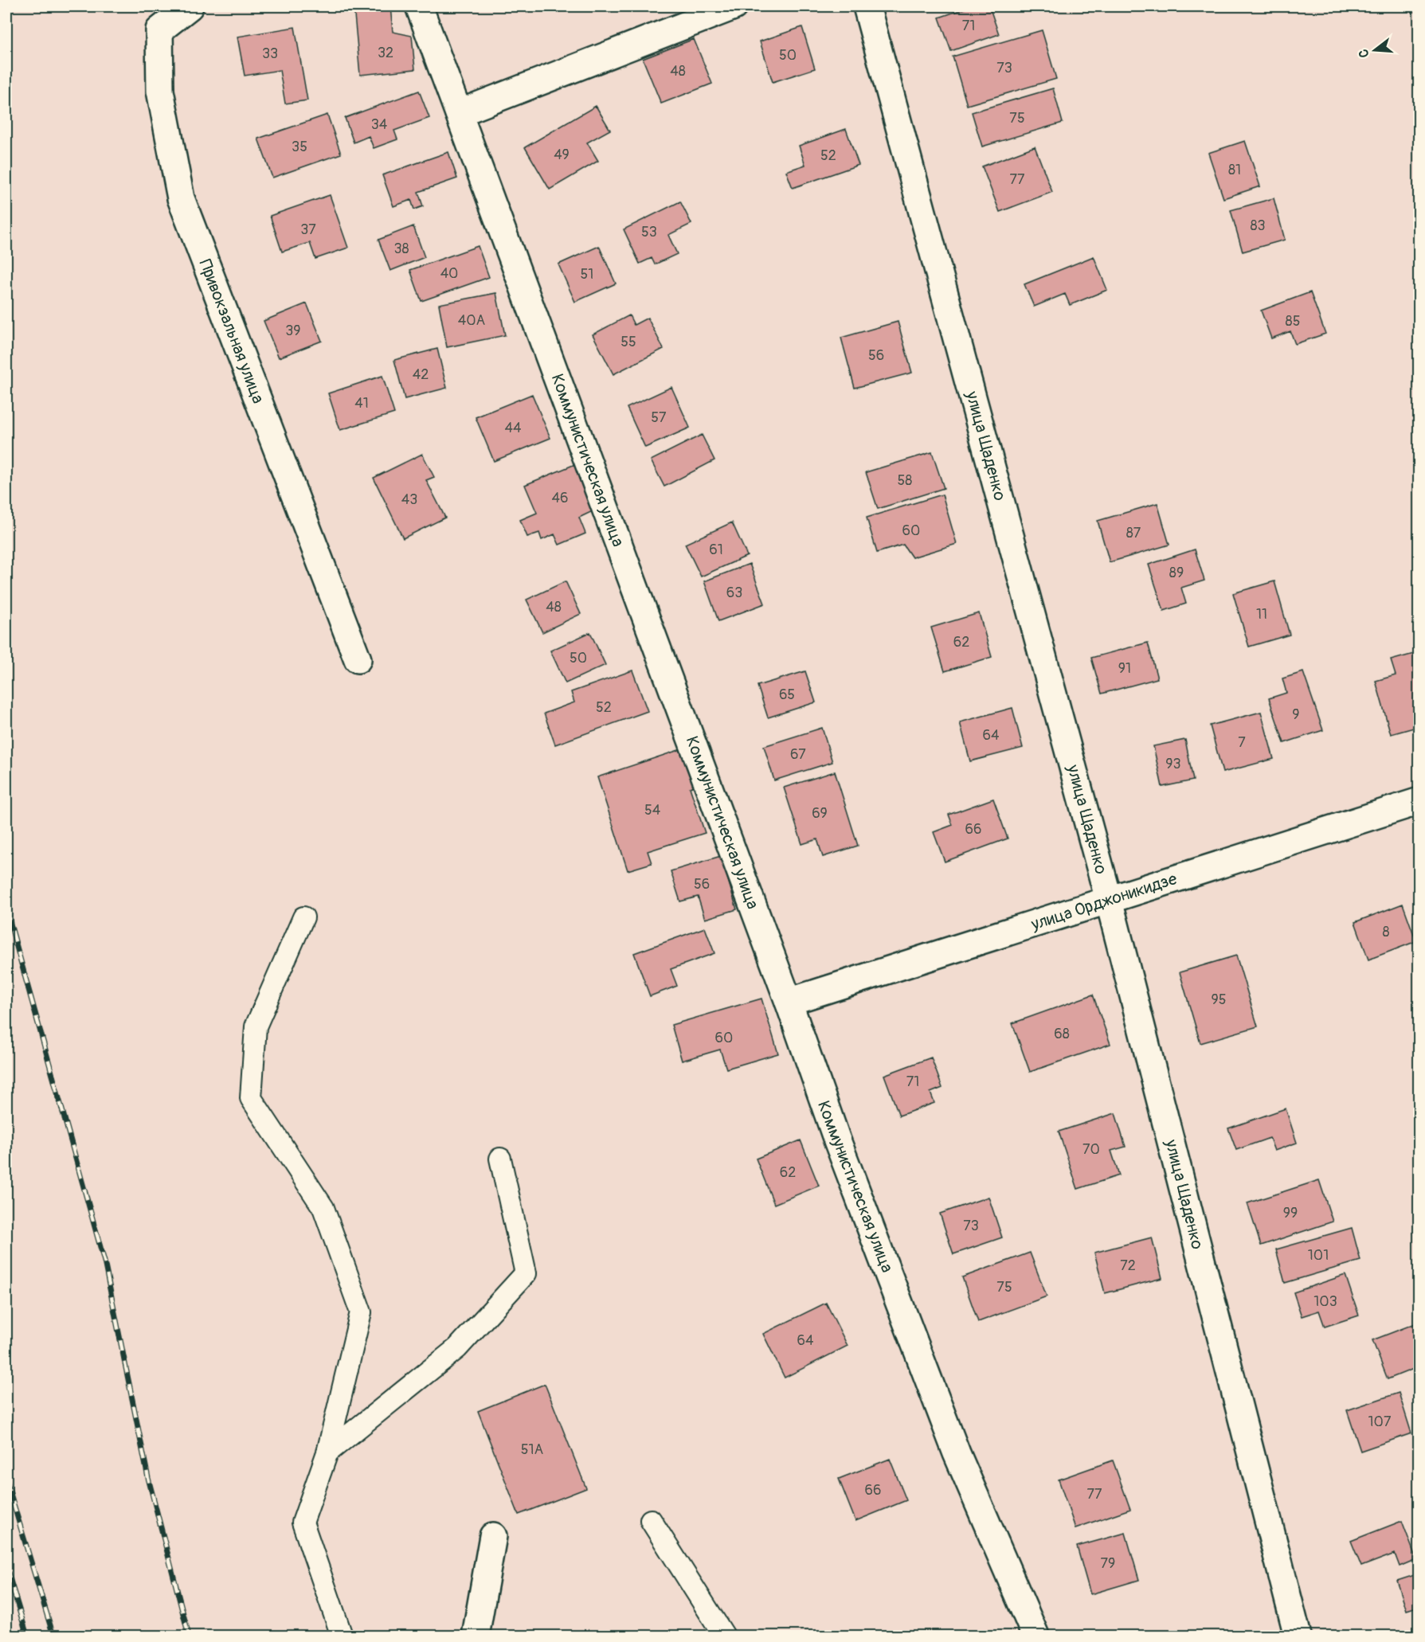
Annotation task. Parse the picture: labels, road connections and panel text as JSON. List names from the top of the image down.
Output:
{
  "streets": {
    "street": [
      "Привокзальная улица",
      "улица Щаденко",
      "Коммунистическая улица",
      "улица Орджоникидзе"
    ]
  },
  "crossings": [
    ["улица Щаденко", "улица Орджоникидзе"],
    ["Коммунистическая улица", "улица Орджоникидзе"]
  ],
  "house_numbers": [
    "71",
    "32",
    "33",
    "50",
    "73",
    "48",
    "75",
    "34",
    "35",
    "49",
    "52",
    "81",
    "77",
    "83",
    "37",
    "53",
    "38",
    "40",
    "51",
    "40А",
    "85",
    "39",
    "55",
    "56",
    "42",
    "41",
    "57",
    "44",
    "58",
    "46",
    "43",
    "60",
    "87",
    "61",
    "89",
    "63",
    "48",
    "11",
    "62",
    "50",
    "91",
    "65",
    "52",
    "9",
    "64",
    "7",
    "67",
    "93",
    "54",
    "69",
    "66",
    "56",
    "8",
    "95",
    "68",
    "60",
    "71",
    "70",
    "62",
    "99",
    "73",
    "101",
    "72",
    "75",
    "103",
    "64",
    "107",
    "51А",
    "66",
    "77",
    "79"
  ],
  "north": "left"
}
